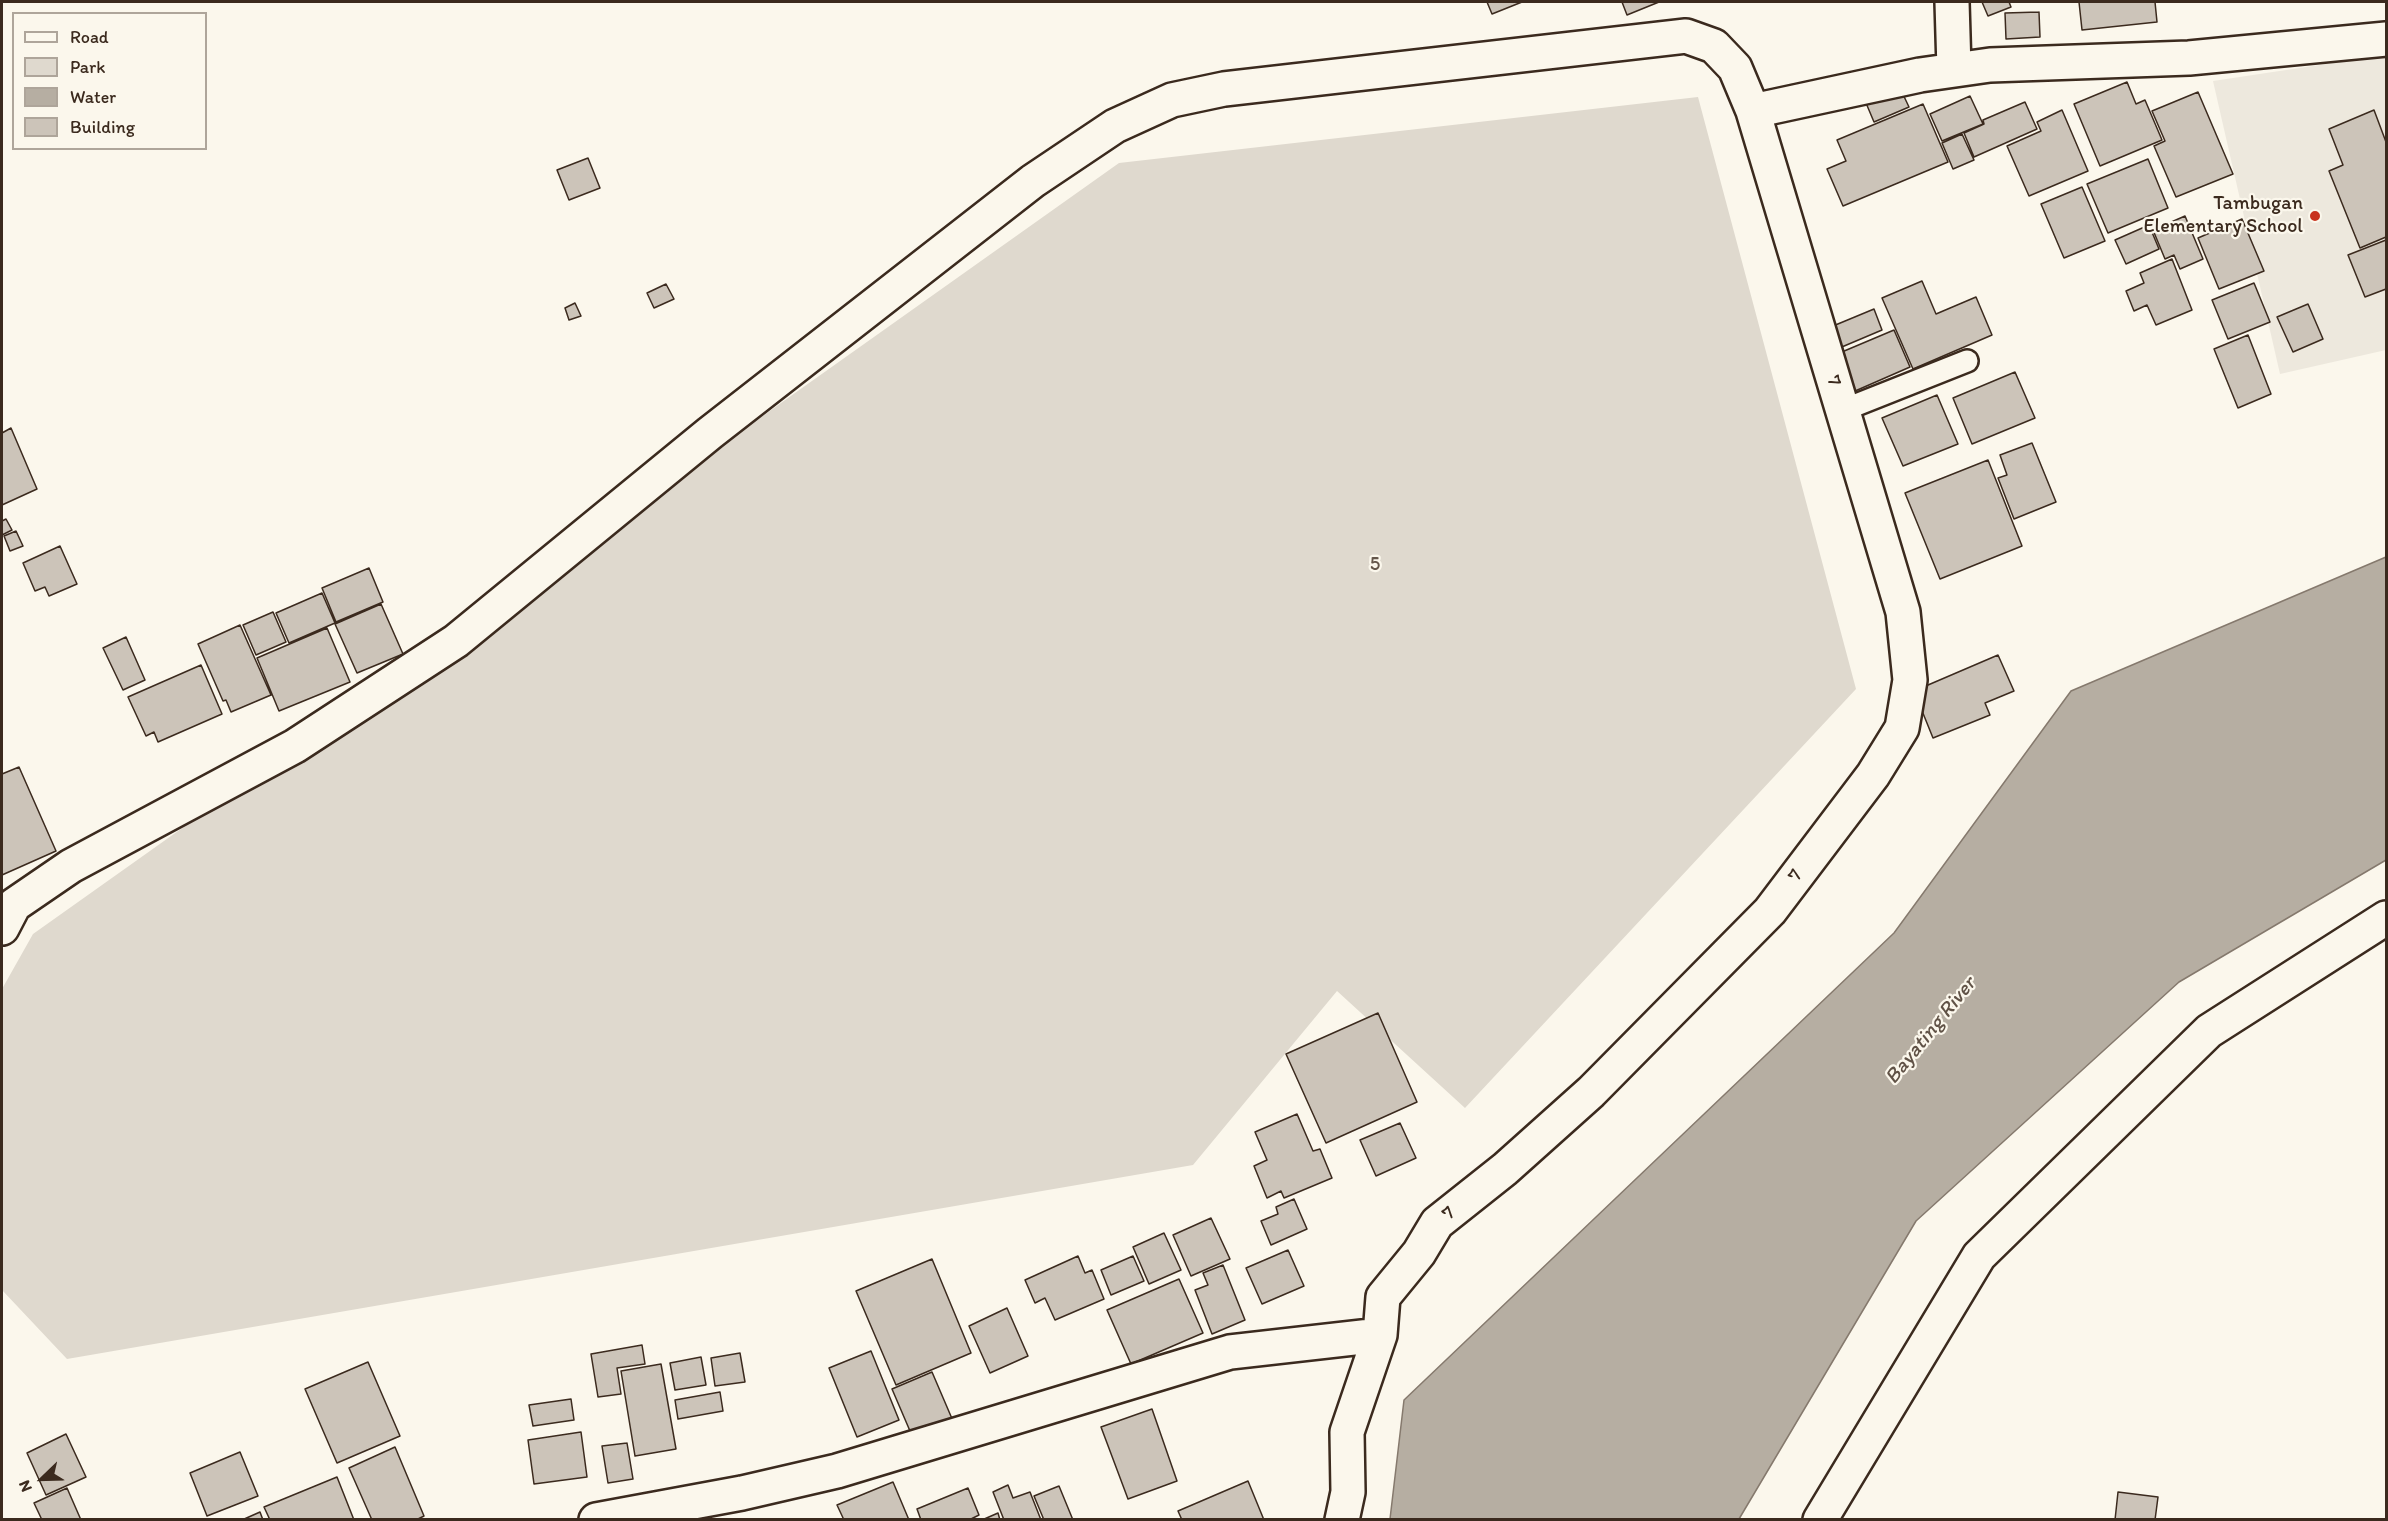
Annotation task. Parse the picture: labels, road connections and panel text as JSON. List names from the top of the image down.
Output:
{
  "streets": {
    "street": ["7"]
  },
  "water": ["Bayating River"],
  "parks": ["5"],
  "places": ["Tambugan Elementary School"],
  "legend": [
    "Road",
    "Park",
    "Water",
    "Building"
  ],
  "north": "bottom left"
}
